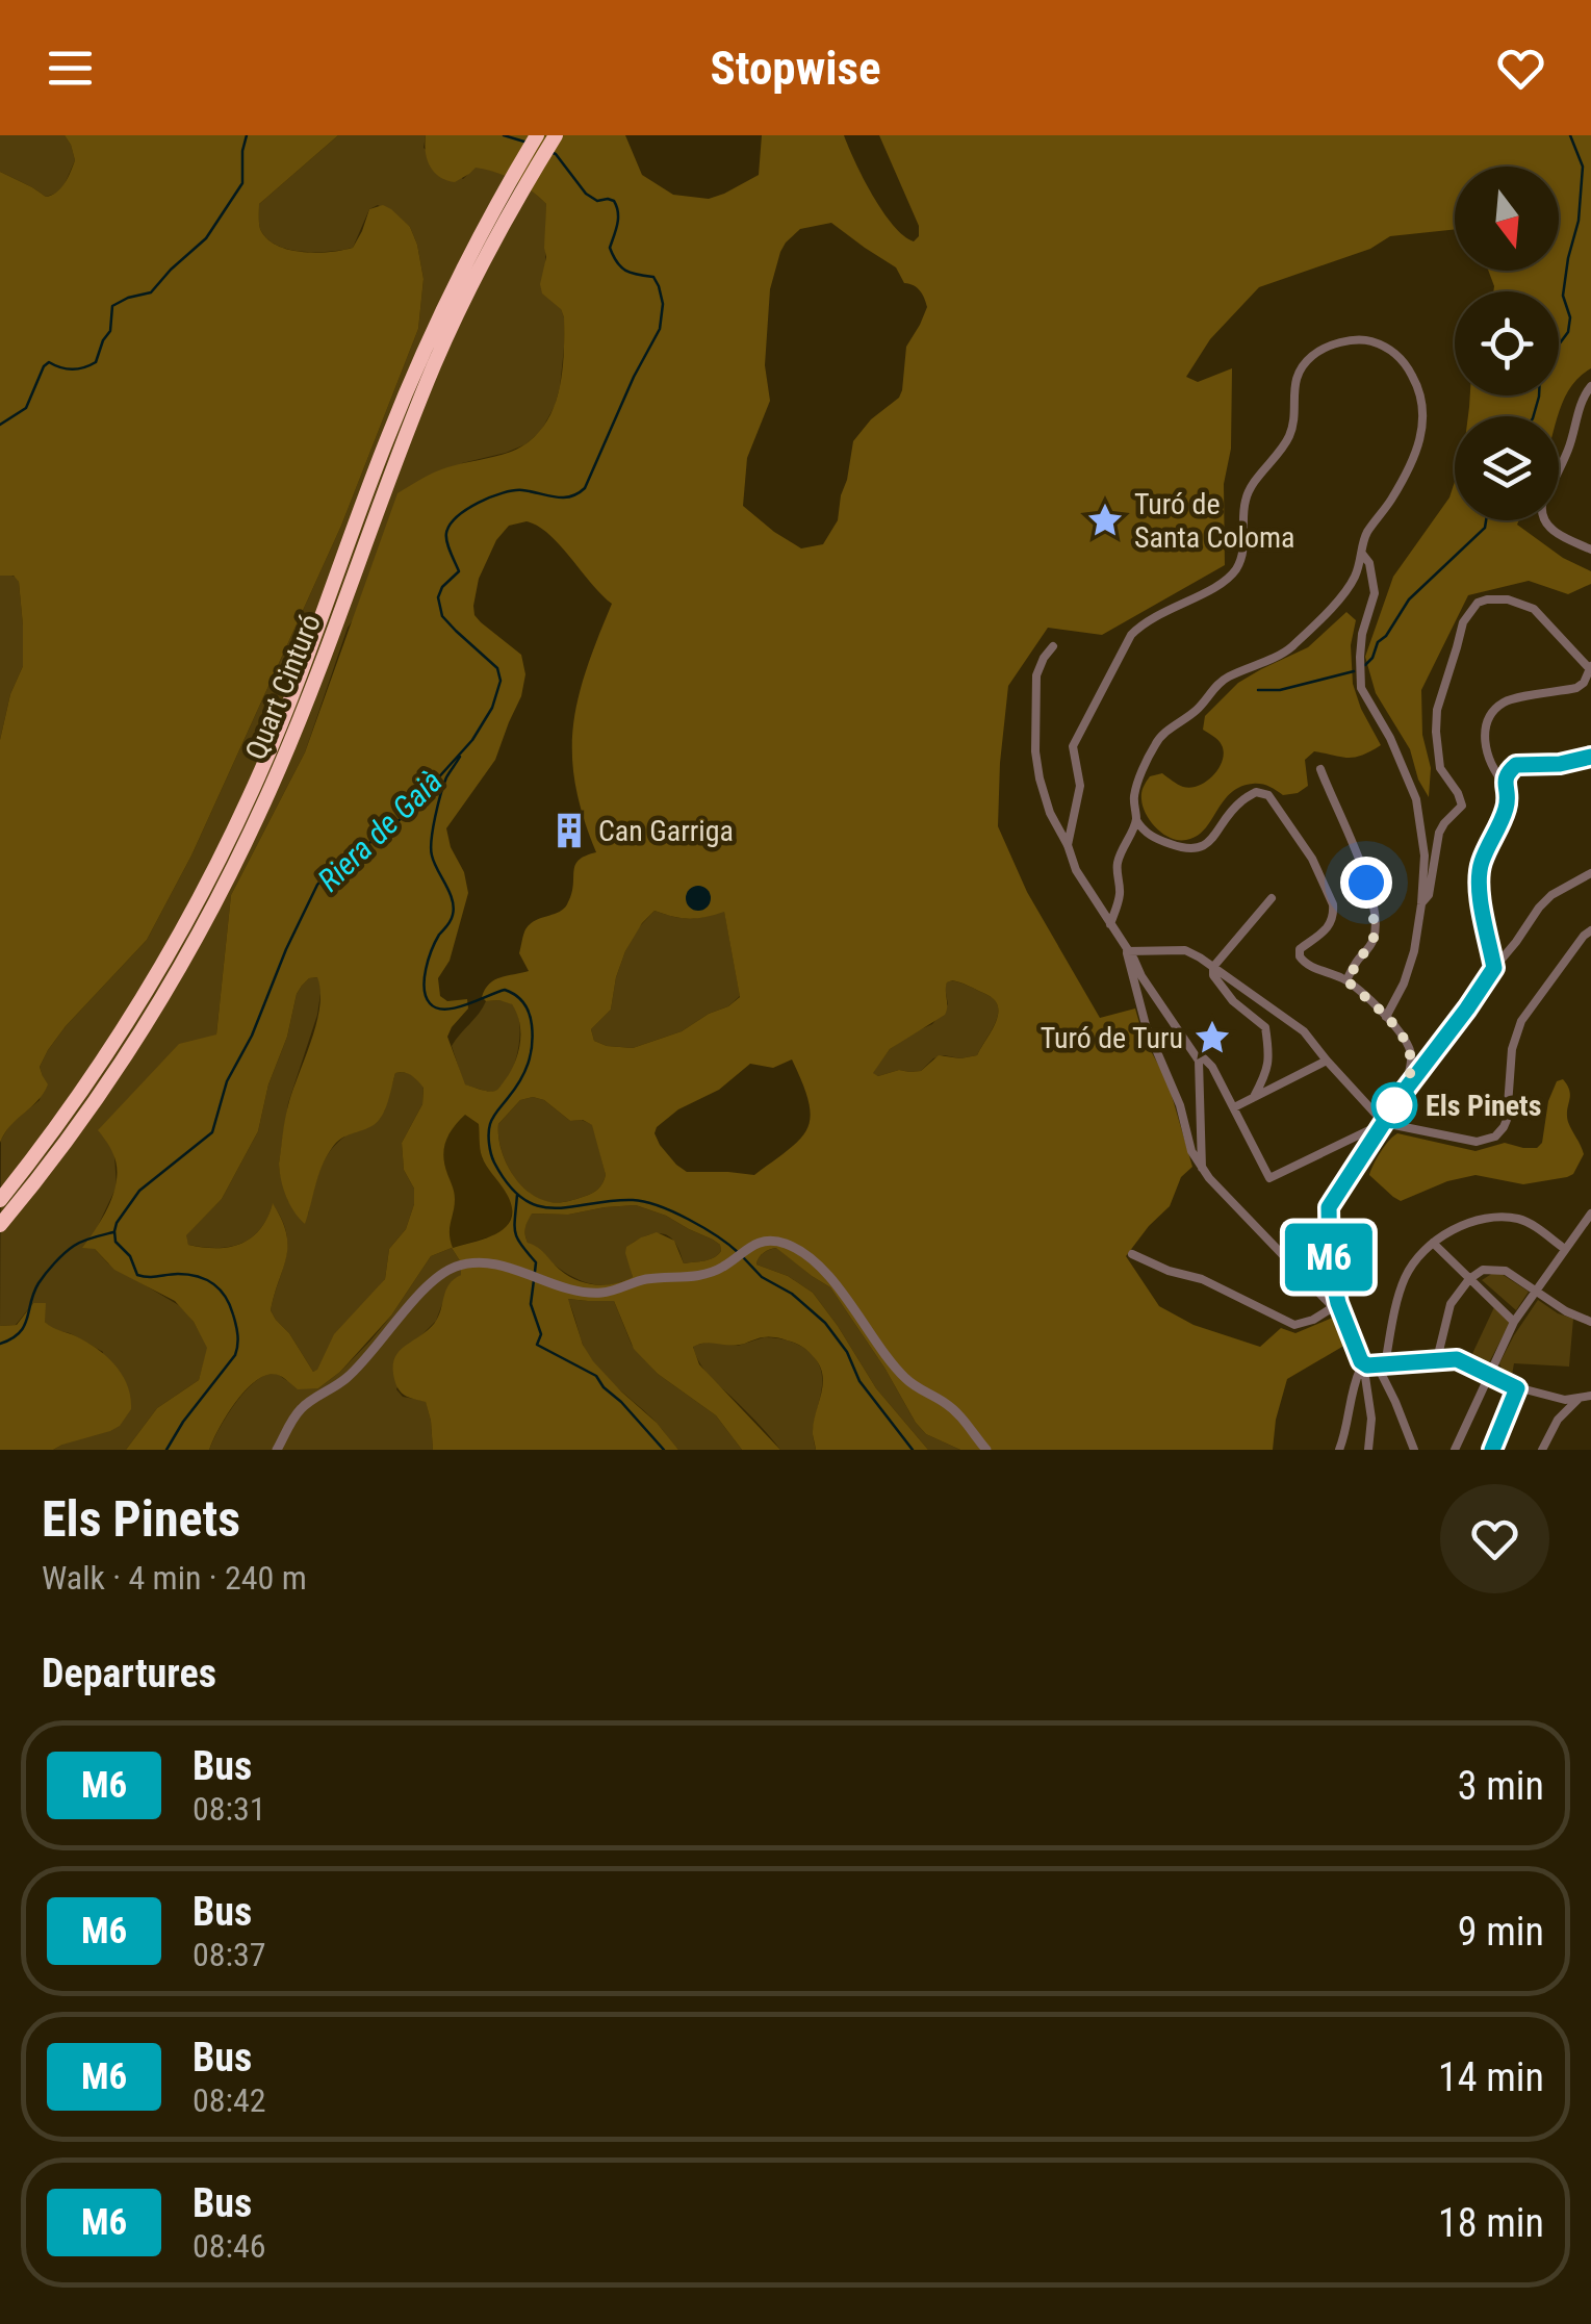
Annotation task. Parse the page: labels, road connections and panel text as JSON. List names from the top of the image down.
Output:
{
  "streets": {
    "highway": ["Quart Cinturó"]
  },
  "water": ["Riera de Gaià"],
  "places": {
    "place": ["Turó de Santa Coloma", "Turó de Turu"],
    "building": ["Can Garriga"],
    "other": ["Els Pinets"]
  },
  "lines": ["bus line M6"],
  "north": "bottom",
  "page": {
    "header": "Stopwise",
    "on_map": "M6",
    "heading": [
      ["Els Pinets", "Walk · 4 min · 240 m"],
      "Departures"
    ],
    "list": [
      {
        "mark": "M6",
        "name": "Bus",
        "note": "08:31",
        "value": "3 min"
      },
      {
        "mark": "M6",
        "name": "Bus",
        "note": "08:37",
        "value": "9 min"
      },
      {
        "mark": "M6",
        "name": "Bus",
        "note": "08:42",
        "value": "14 min"
      },
      {
        "mark": "M6",
        "name": "Bus",
        "note": "08:46",
        "value": "18 min"
      }
    ]
  }
}
